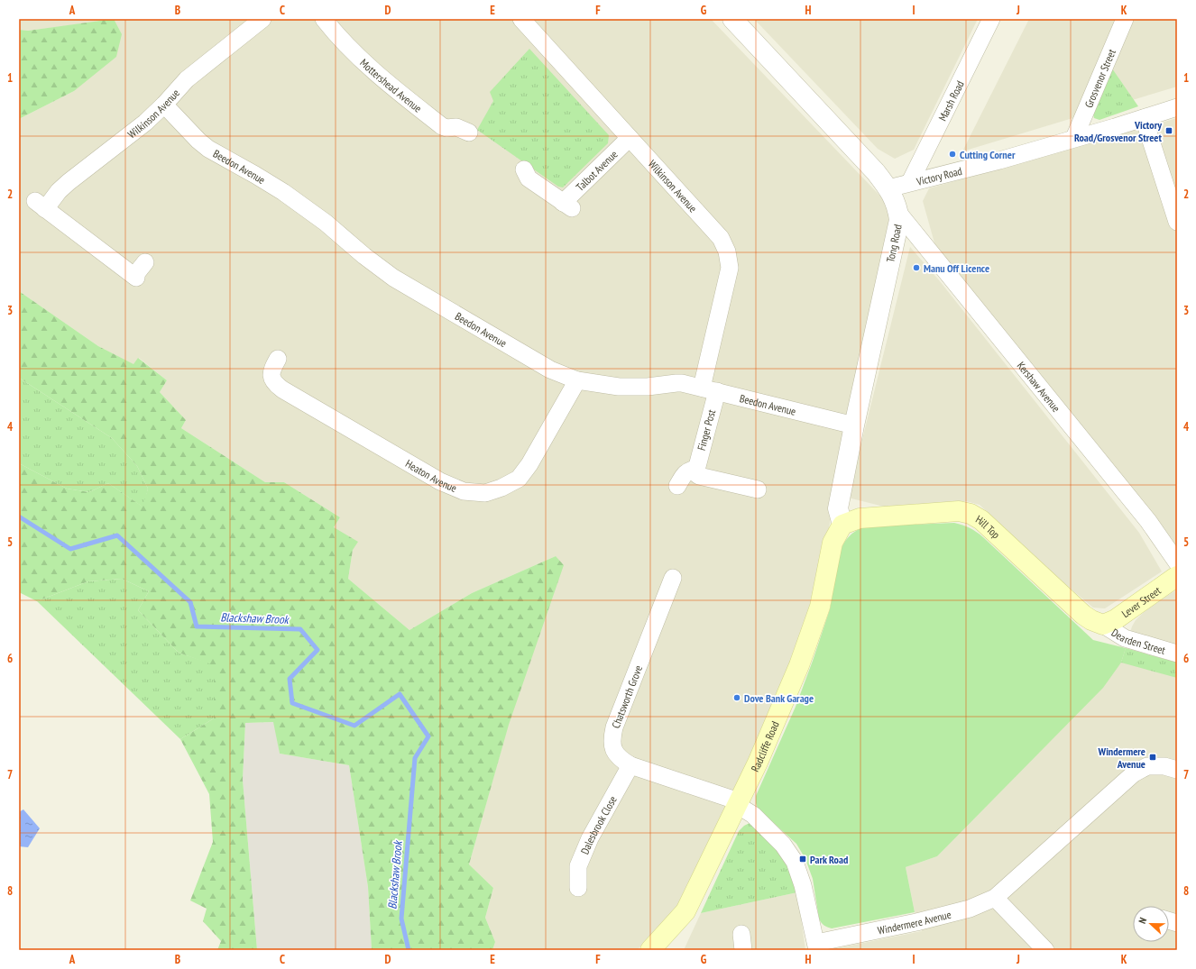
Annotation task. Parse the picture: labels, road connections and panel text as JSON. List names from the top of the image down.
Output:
{
  "streets": {
    "main road": ["Hill Top", "Lever Street", "Radcliffe Road"],
    "street": [
      "Grosvenor Street",
      "Mottershead Avenue",
      "Marsh Road",
      "Wilkinson Avenue",
      "Beedon Avenue",
      "Talbot Avenue",
      "Victory Road",
      "Tong Road",
      "Kershaw Avenue",
      "Finger Post",
      "Heaton Avenue",
      "Dearden Street",
      "Chatsworth Grove",
      "Dalesbrook Close",
      "Windermere Avenue"
    ]
  },
  "crossings": [
    ["Grosvenor Street", "Victory Road"],
    ["Marsh Road", "Victory Road"],
    ["Wilkinson Avenue", "Beedon Avenue"],
    ["Wilkinson Avenue", "Talbot Avenue"],
    ["Wilkinson Avenue", "Finger Post"],
    ["Beedon Avenue", "Tong Road"],
    ["Beedon Avenue", "Finger Post"],
    ["Beedon Avenue", "Heaton Avenue"],
    ["Victory Road", "Tong Road"],
    ["Tong Road", "Kershaw Avenue"],
    ["Tong Road", "Hill Top"],
    ["Tong Road", "Radcliffe Road"],
    ["Hill Top", "Lever Street"],
    ["Hill Top", "Dearden Street"],
    ["Hill Top", "Radcliffe Road"],
    ["Lever Street", "Dearden Street"],
    ["Chatsworth Grove", "Radcliffe Road"],
    ["Chatsworth Grove", "Dalesbrook Close"]
  ],
  "water": ["Blackshaw Brook"],
  "places": {
    "transit": ["Victory Road/Grosvenor Street", "Windermere Avenue", "Park Road"],
    "other": ["Cutting Corner", "Manu Off Licence", "Dove Bank Garage"]
  },
  "north": "left",
  "grid": {
    "columns": [
      "A",
      "B",
      "C",
      "D",
      "E",
      "F",
      "G",
      "H",
      "I",
      "J",
      "K"
    ],
    "rows": [
      "1",
      "2",
      "3",
      "4",
      "5",
      "6",
      "7",
      "8"
    ]
  }
}
